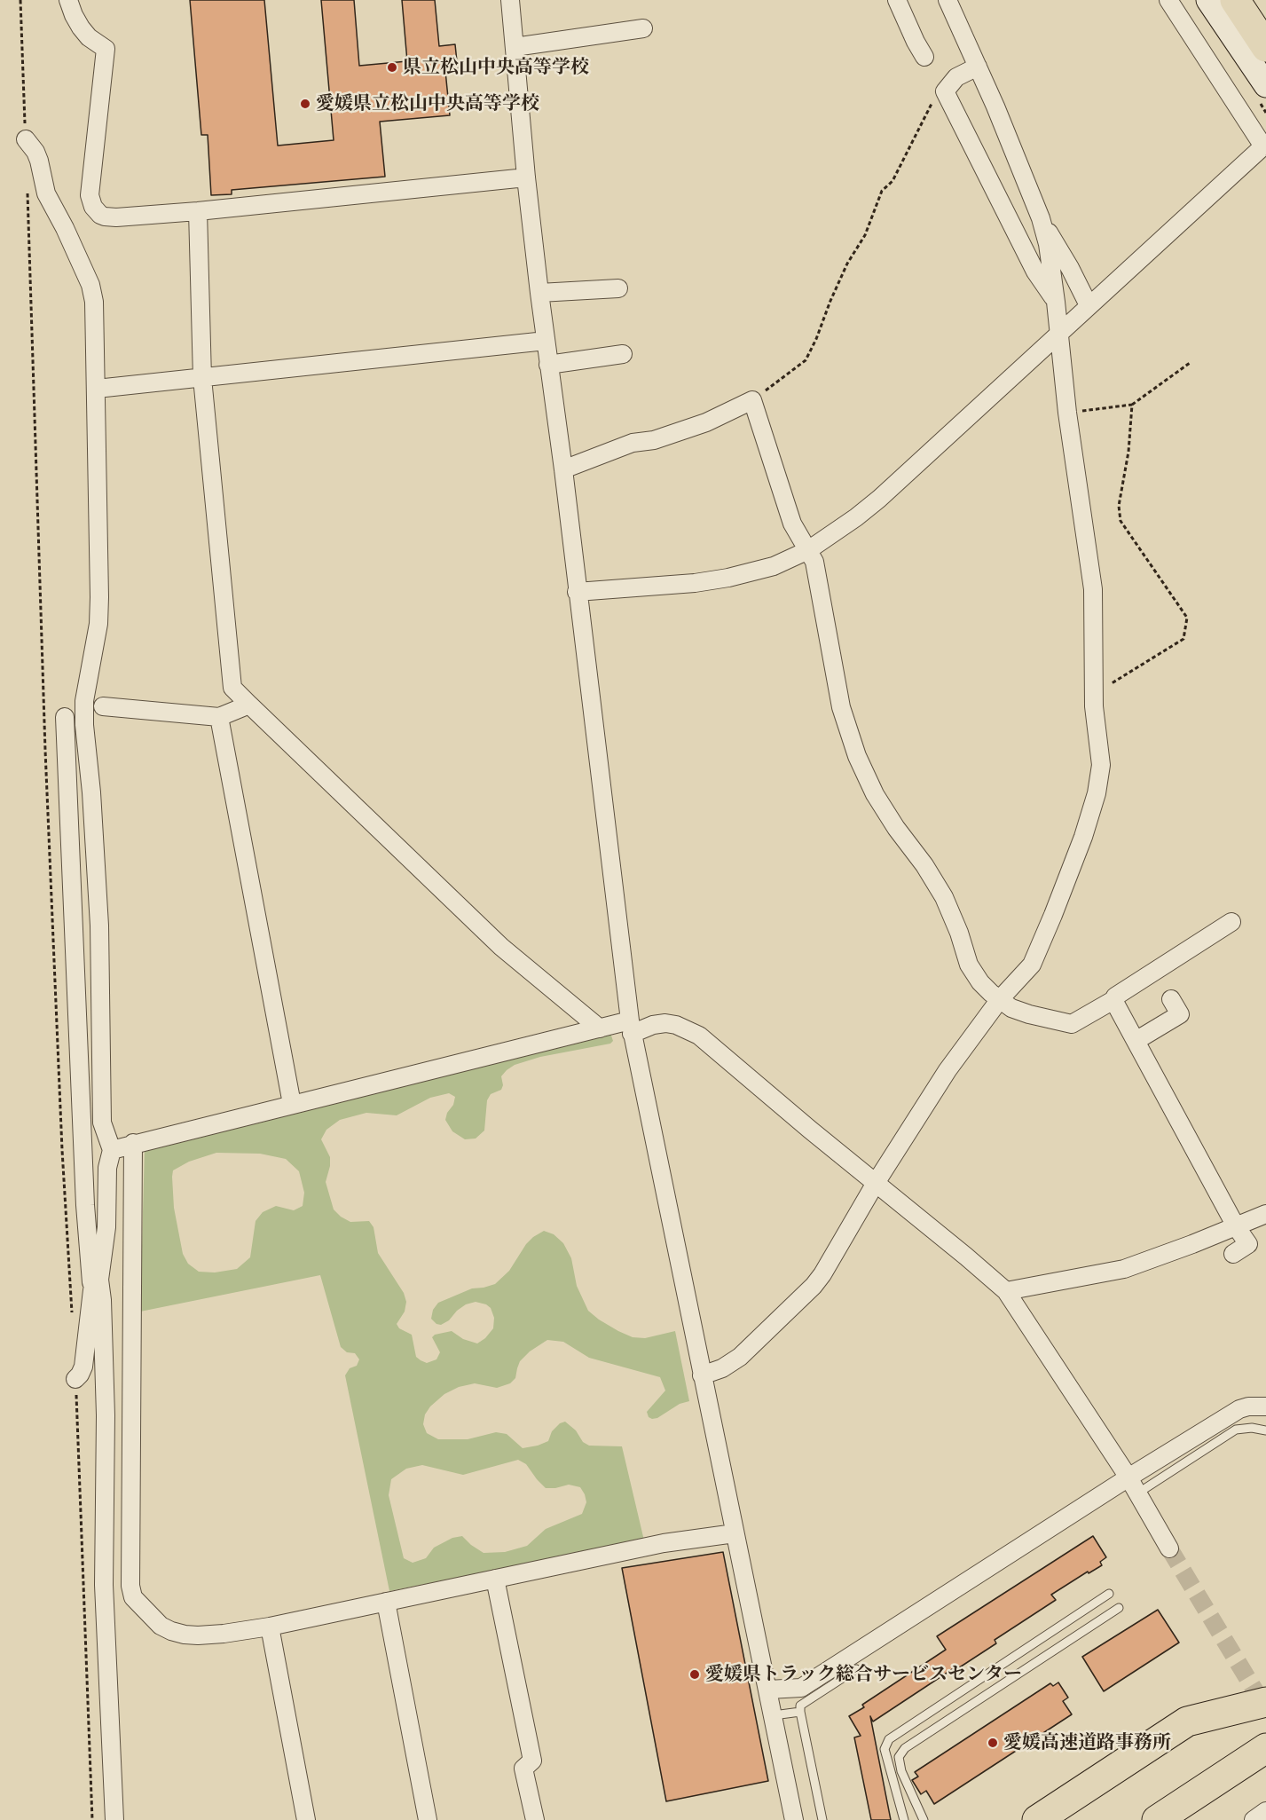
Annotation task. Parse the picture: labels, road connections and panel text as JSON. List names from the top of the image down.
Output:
{
  "places": [
    "県立松山中央高等学校",
    "愛媛県立松山中央高等学校",
    "愛媛県トラック総合サービスセンター",
    "愛媛高速道路事務所"
  ]
}
